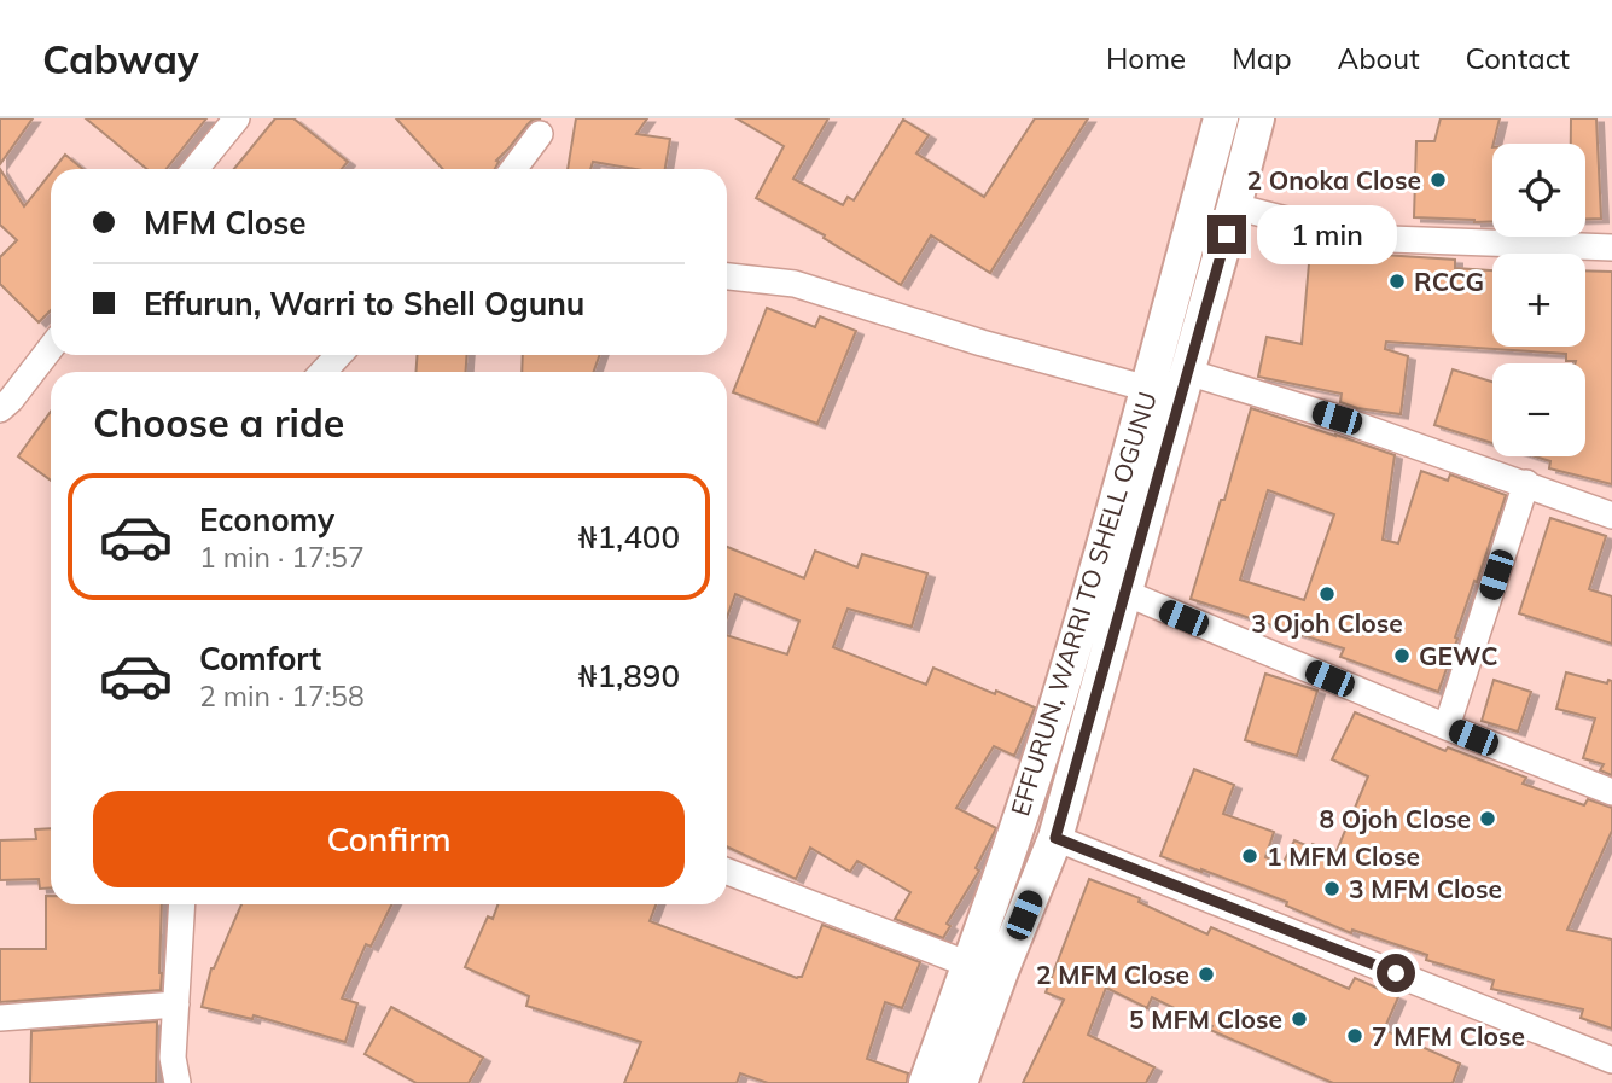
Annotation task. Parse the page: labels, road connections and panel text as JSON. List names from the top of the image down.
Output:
{
  "streets": {
    "main road": ["EFFURUN, WARRI TO SHELL OGUNU"]
  },
  "places": [
    "2 Onoka Close",
    "RCCG",
    "3 Ojoh Close",
    "GEWC",
    "8 Ojoh Close",
    "1 MFM Close",
    "3 MFM Close",
    "2 MFM Close",
    "5 MFM Close",
    "7 MFM Close"
  ],
  "page": {
    "header": "Cabway",
    "nav": [
      "Home",
      "Map",
      "About",
      "Contact"
    ],
    "map_buttons": ["+", "−"],
    "banner": ["MFM Close", "Effurun, Warri to Shell Ogunu"],
    "bubble": "1 min",
    "heading": "Choose a ride",
    "list": [
      {
        "name": "Economy",
        "note": "1 min · 17:57",
        "value": "₦1,400"
      },
      {
        "name": "Comfort",
        "note": "2 min · 17:58",
        "value": "₦1,890"
      }
    ],
    "buttons": "Confirm"
  }
}
